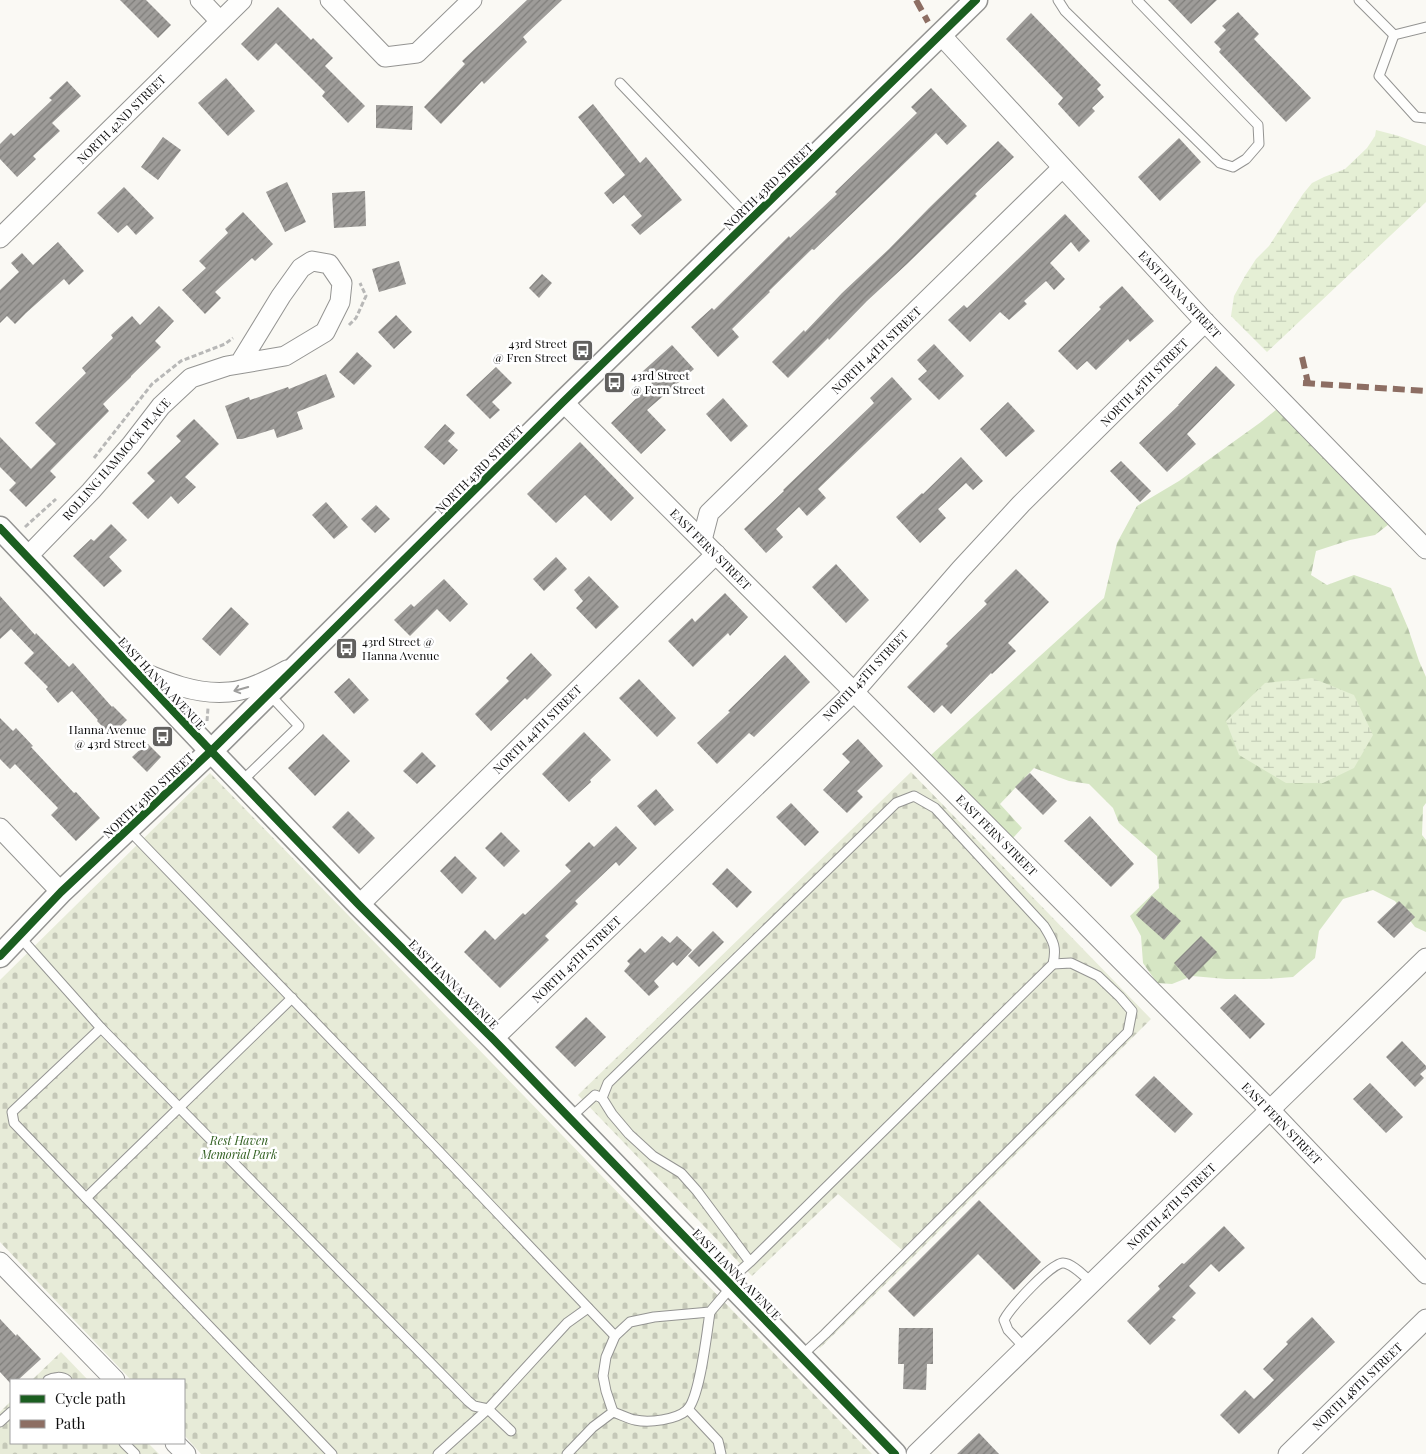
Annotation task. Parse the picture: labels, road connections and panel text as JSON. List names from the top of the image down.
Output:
{
  "streets": {
    "street": [
      "NORTH 42ND STREET",
      "NORTH 43RD STREET",
      "EAST DIANA STREET",
      "NORTH 44TH STREET",
      "NORTH 45TH STREET",
      "ROLLING HAMMOCK PLACE",
      "EAST FERN STREET",
      "EAST HANNA AVENUE",
      "NORTH 47TH STREET",
      "NORTH 48TH STREET"
    ]
  },
  "crossings": [
    ["NORTH 43RD STREET", "EAST DIANA STREET"],
    ["NORTH 43RD STREET", "EAST FERN STREET"],
    ["NORTH 43RD STREET", "EAST HANNA AVENUE"],
    ["EAST DIANA STREET", "NORTH 44TH STREET"],
    ["EAST DIANA STREET", "NORTH 45TH STREET"],
    ["NORTH 44TH STREET", "EAST FERN STREET"],
    ["NORTH 44TH STREET", "EAST HANNA AVENUE"],
    ["NORTH 45TH STREET", "EAST FERN STREET"],
    ["NORTH 45TH STREET", "EAST HANNA AVENUE"],
    ["ROLLING HAMMOCK PLACE", "EAST HANNA AVENUE"],
    ["EAST FERN STREET", "NORTH 47TH STREET"]
  ],
  "parks": ["Rest Haven Memorial Park"],
  "places": {
    "bus stop": [
      "43rd Street @ Fren Street",
      "43rd Street @ Fern Street",
      "43rd Street @ Hanna Avenue",
      "Hanna Avenue @ 43rd Street"
    ]
  },
  "legend": ["Cycle path", "Path"]
}
